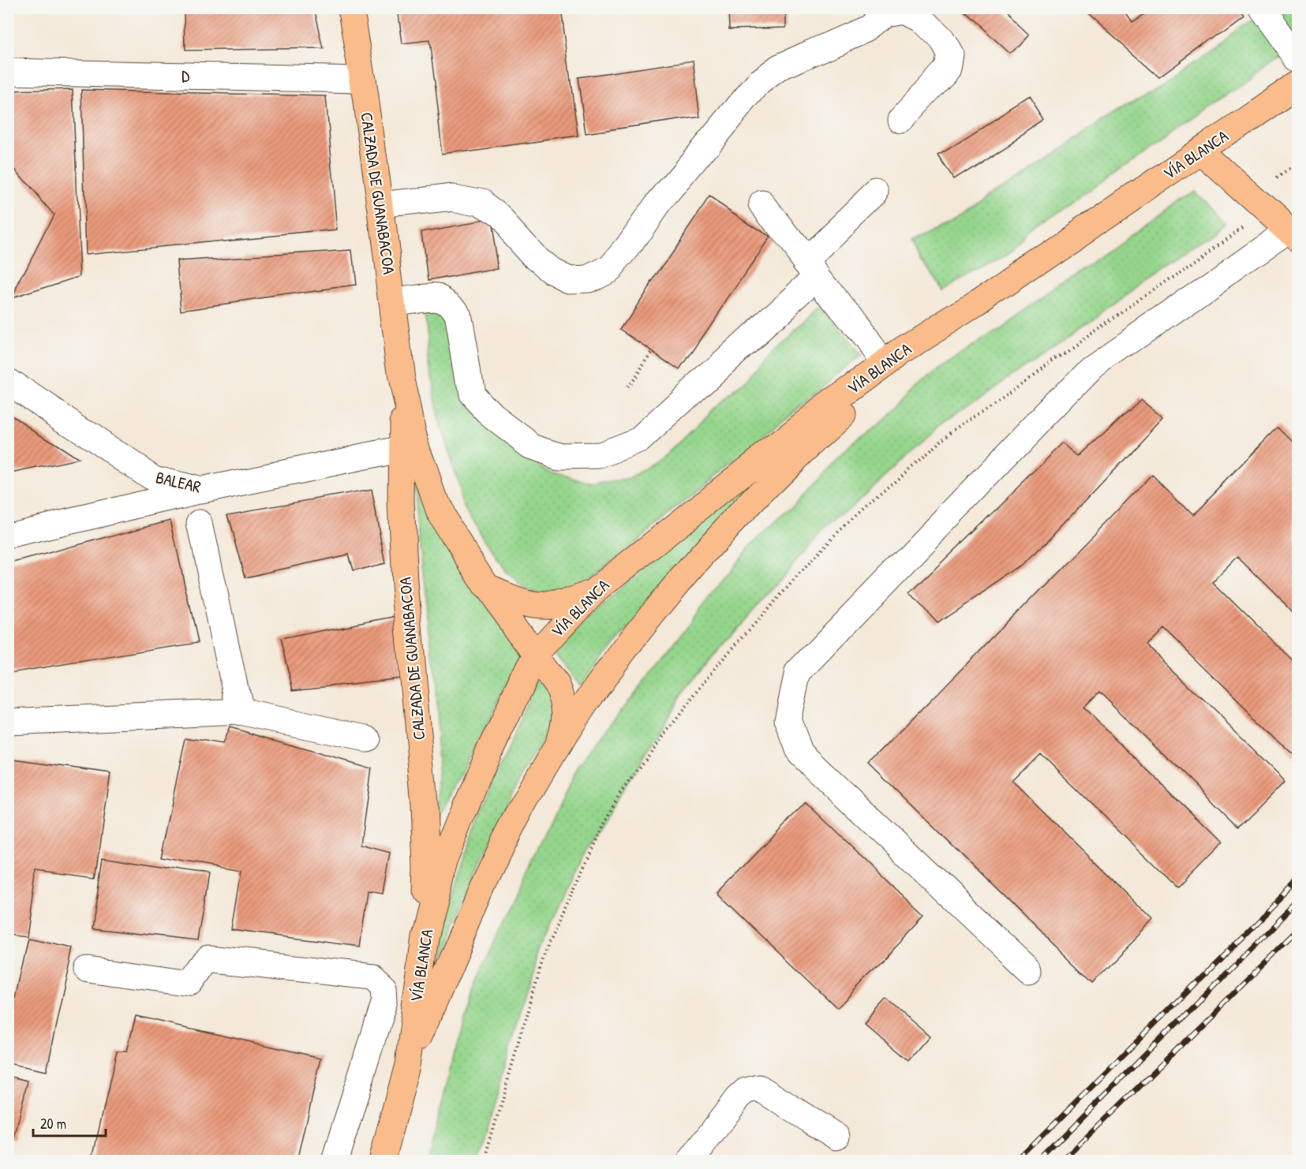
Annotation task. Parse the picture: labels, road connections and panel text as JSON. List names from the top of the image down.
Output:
{
  "streets": {
    "main road": ["VÍA BLANCA", "CALZADA DE GUANABACOA"],
    "street": ["D", "BALEAR"]
  },
  "crossings": [
    ["D", "CALZADA DE GUANABACOA"],
    ["VÍA BLANCA", "CALZADA DE GUANABACOA"],
    ["CALZADA DE GUANABACOA", "BALEAR"]
  ],
  "scale_bar": "20 m"
}
